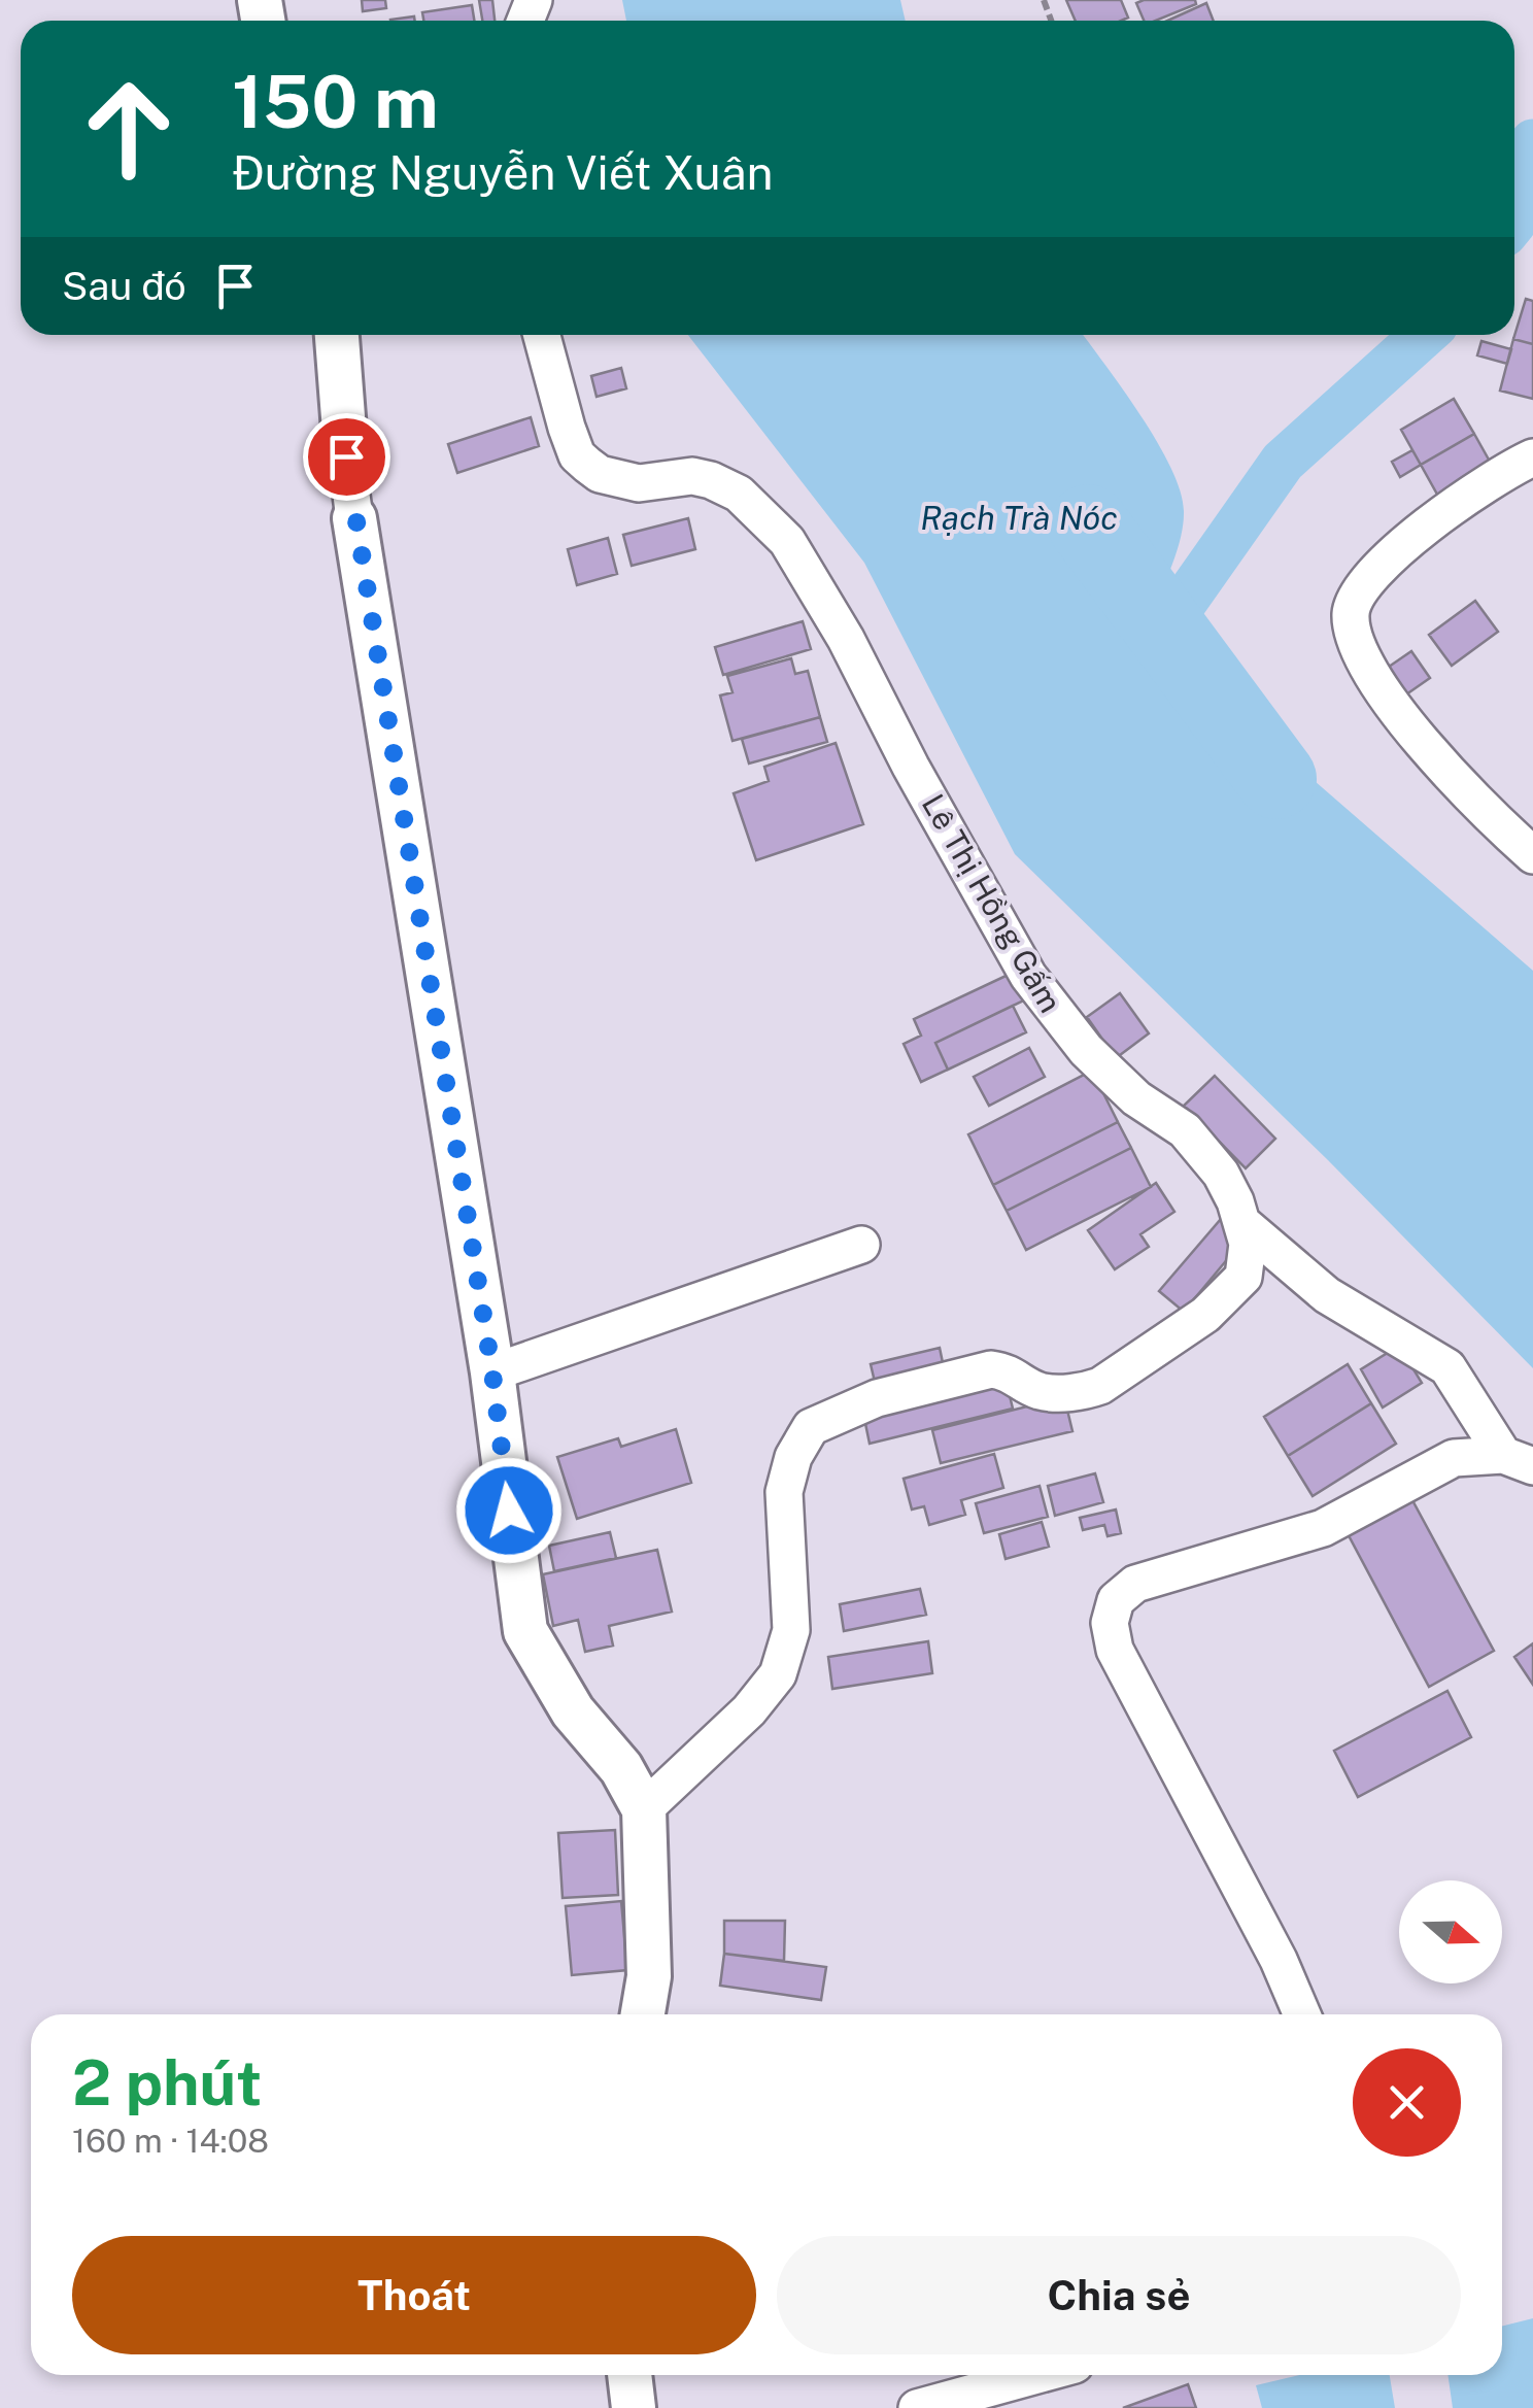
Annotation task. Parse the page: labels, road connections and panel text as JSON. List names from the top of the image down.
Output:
{
  "streets": {
    "street": ["Lê Thị Hồng Gấm"]
  },
  "water": ["Rạch Trà Nóc"],
  "north": "right",
  "page": {
    "turn": ["150 m", "Đường Nguyễn Viết Xuân"],
    "then": "Sau đó",
    "heading": ["2 phút", "160 m · 14:08"],
    "buttons": ["Thoát", "Chia sẻ"]
  }
}
